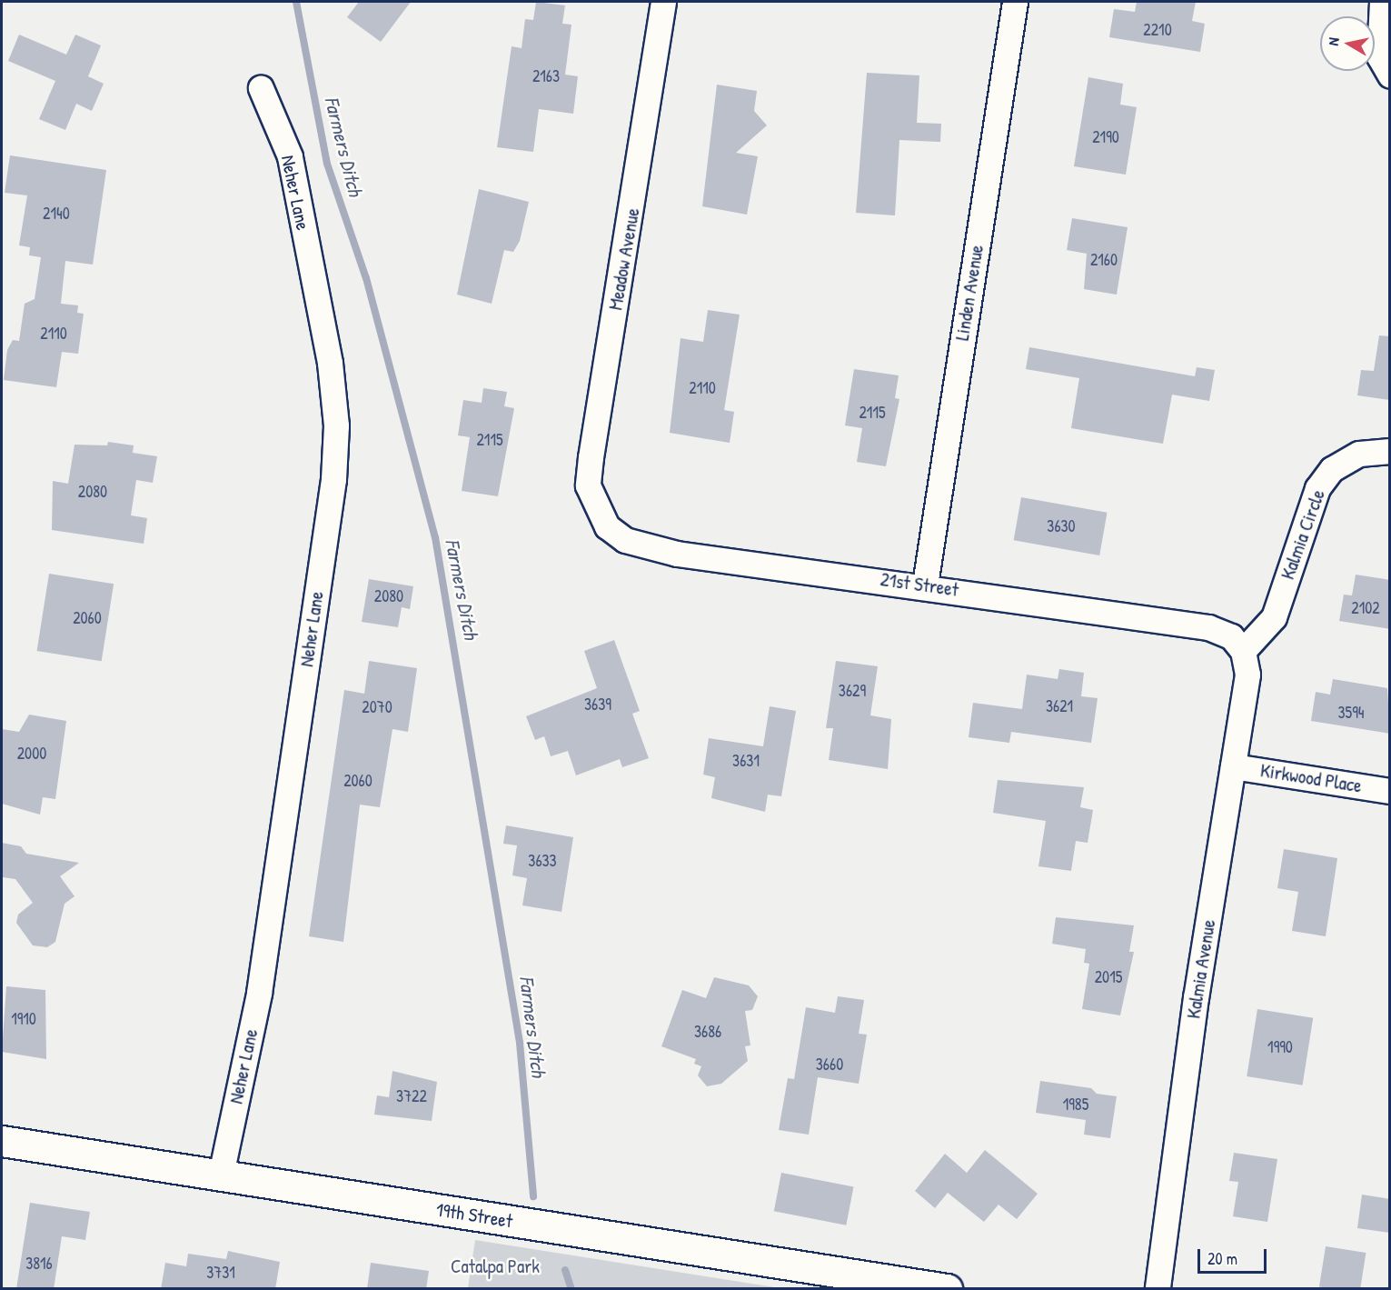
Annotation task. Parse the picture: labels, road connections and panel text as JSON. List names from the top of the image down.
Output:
{
  "streets": {
    "street": [
      "Neher Lane",
      "Meadow Avenue",
      "Linden Avenue",
      "Kalmia Circle",
      "21st Street",
      "Kirkwood Place",
      "Kalmia Avenue",
      "19th Street"
    ]
  },
  "crossings": [
    ["Neher Lane", "19th Street"],
    ["Meadow Avenue", "21st Street"],
    ["Linden Avenue", "21st Street"],
    ["Kalmia Circle", "21st Street"],
    ["Kalmia Circle", "Kalmia Avenue"],
    ["21st Street", "Kalmia Avenue"],
    ["Kirkwood Place", "Kalmia Avenue"]
  ],
  "water": ["Farmers Ditch"],
  "parks": ["Catalpa Park"],
  "house_numbers": [
    "2210",
    "2163",
    "2190",
    "2140",
    "2160",
    "2110",
    "2110",
    "2115",
    "2115",
    "2080",
    "3630",
    "2080",
    "2102",
    "2060",
    "3629",
    "3639",
    "3621",
    "2070",
    "3594",
    "2000",
    "3631",
    "2060",
    "3633",
    "2015",
    "1910",
    "3686",
    "1990",
    "3660",
    "3722",
    "1985",
    "3816",
    "3731"
  ],
  "scale_bar": "20 m",
  "north": "left"
}
